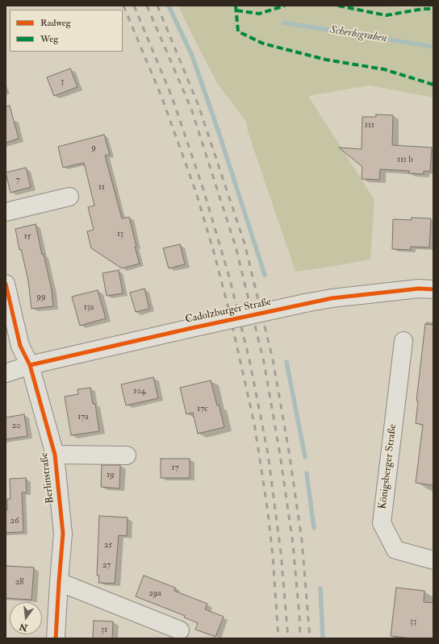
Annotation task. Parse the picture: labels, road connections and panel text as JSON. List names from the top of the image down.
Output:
{
  "streets": {
    "street": ["Cadolzburger Straße", "Königsberger Straße", "Berlinstraße"]
  },
  "crossings": [
    ["Cadolzburger Straße", "Berlinstraße"]
  ],
  "water": ["Scherbsgraben"],
  "house_numbers": [
    "3",
    "111",
    "9",
    "111 b",
    "7",
    "11",
    "13",
    "15",
    "99",
    "13a",
    "104",
    "17c",
    "17a",
    "20",
    "17",
    "19",
    "26",
    "25",
    "27",
    "28",
    "29a",
    "33",
    "31"
  ],
  "legend": ["Radweg", "Weg"],
  "north": "bottom"
}
